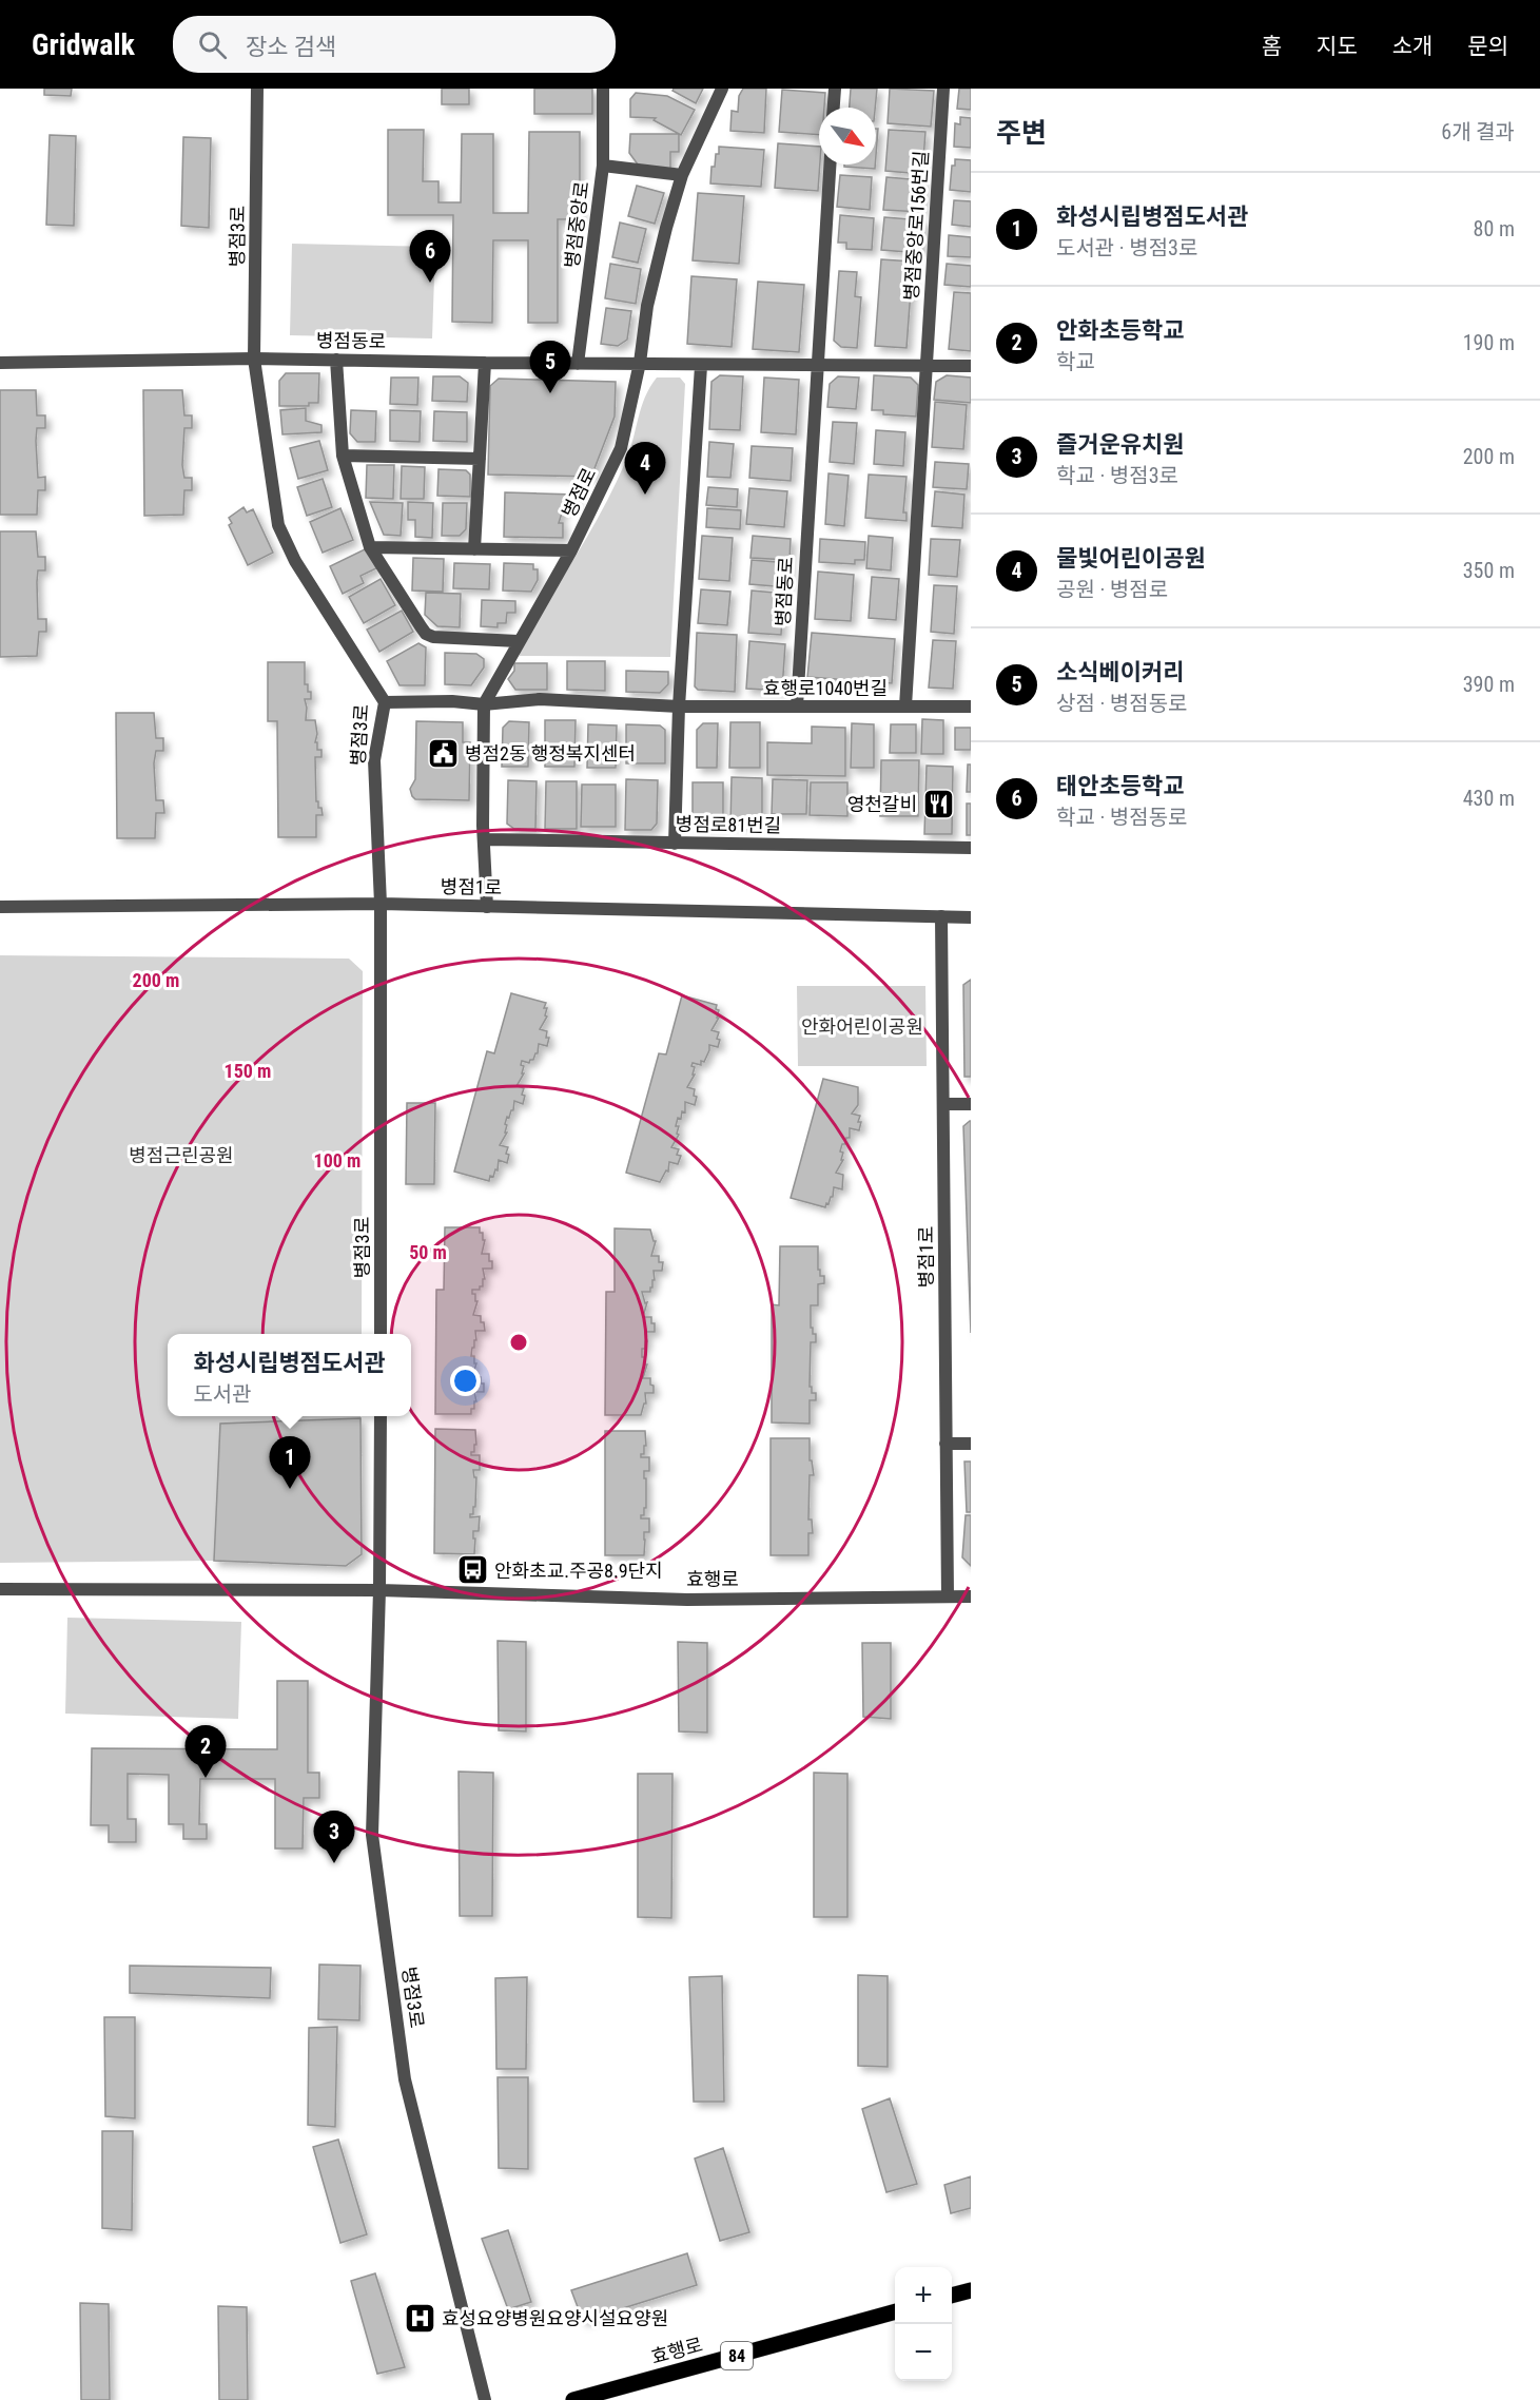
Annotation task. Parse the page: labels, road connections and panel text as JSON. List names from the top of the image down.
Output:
{
  "streets": {
    "main road": ["효행로", "84"],
    "street": [
      "병점중앙로",
      "병점중앙로156번길",
      "병점3로",
      "병점동로",
      "병점로",
      "효행로1040번길",
      "병점로81번길",
      "병점1로"
    ]
  },
  "crossings": [
    ["병점중앙로", "병점동로"],
    ["병점중앙로156번길", "병점동로"],
    ["병점3로", "병점동로"],
    ["병점3로", "효행로1040번길"],
    ["병점3로", "병점1로"],
    ["병점3로", "효행로"],
    ["병점동로", "병점로"],
    ["병점동로", "효행로1040번길"],
    ["병점로", "효행로1040번길"],
    ["병점로", "병점로81번길"],
    ["병점로", "병점1로"],
    ["병점1로", "효행로"]
  ],
  "parks": ["안화어린이공원", "병점근린공원"],
  "places": {
    "public building": ["병점2동 행정복지센터"],
    "restaurant": ["영천갈비"],
    "bus stop": ["안화초교.주공8.9단지"],
    "hospital": ["효성요양병원요양시설요양원"]
  },
  "north": "bottom right",
  "page": {
    "header": "Gridwalk",
    "search": "장소 검색",
    "nav": [
      "홈",
      "지도",
      "소개",
      "문의"
    ],
    "heading": ["주변", "6개 결과"],
    "list": [
      {
        "mark": "1",
        "name": "화성시립병점도서관",
        "note": "도서관 · 병점3로",
        "value": "80 m"
      },
      {
        "mark": "2",
        "name": "안화초등학교",
        "note": "학교",
        "value": "190 m"
      },
      {
        "mark": "3",
        "name": "즐거운유치원",
        "note": "학교 · 병점3로",
        "value": "200 m"
      },
      {
        "mark": "4",
        "name": "물빛어린이공원",
        "note": "공원 · 병점로",
        "value": "350 m"
      },
      {
        "mark": "5",
        "name": "소식베이커리",
        "note": "상점 · 병점동로",
        "value": "390 m"
      },
      {
        "mark": "6",
        "name": "태안초등학교",
        "note": "학교 · 병점동로",
        "value": "430 m"
      }
    ],
    "pins": [
      "6",
      "5",
      "4",
      "1",
      "2",
      "3"
    ],
    "popup": ["화성시립병점도서관", "도서관"],
    "map_buttons": ["+", "−"]
  },
  "rings": [
    "200 m",
    "150 m",
    "100 m",
    "50 m"
  ]
}
